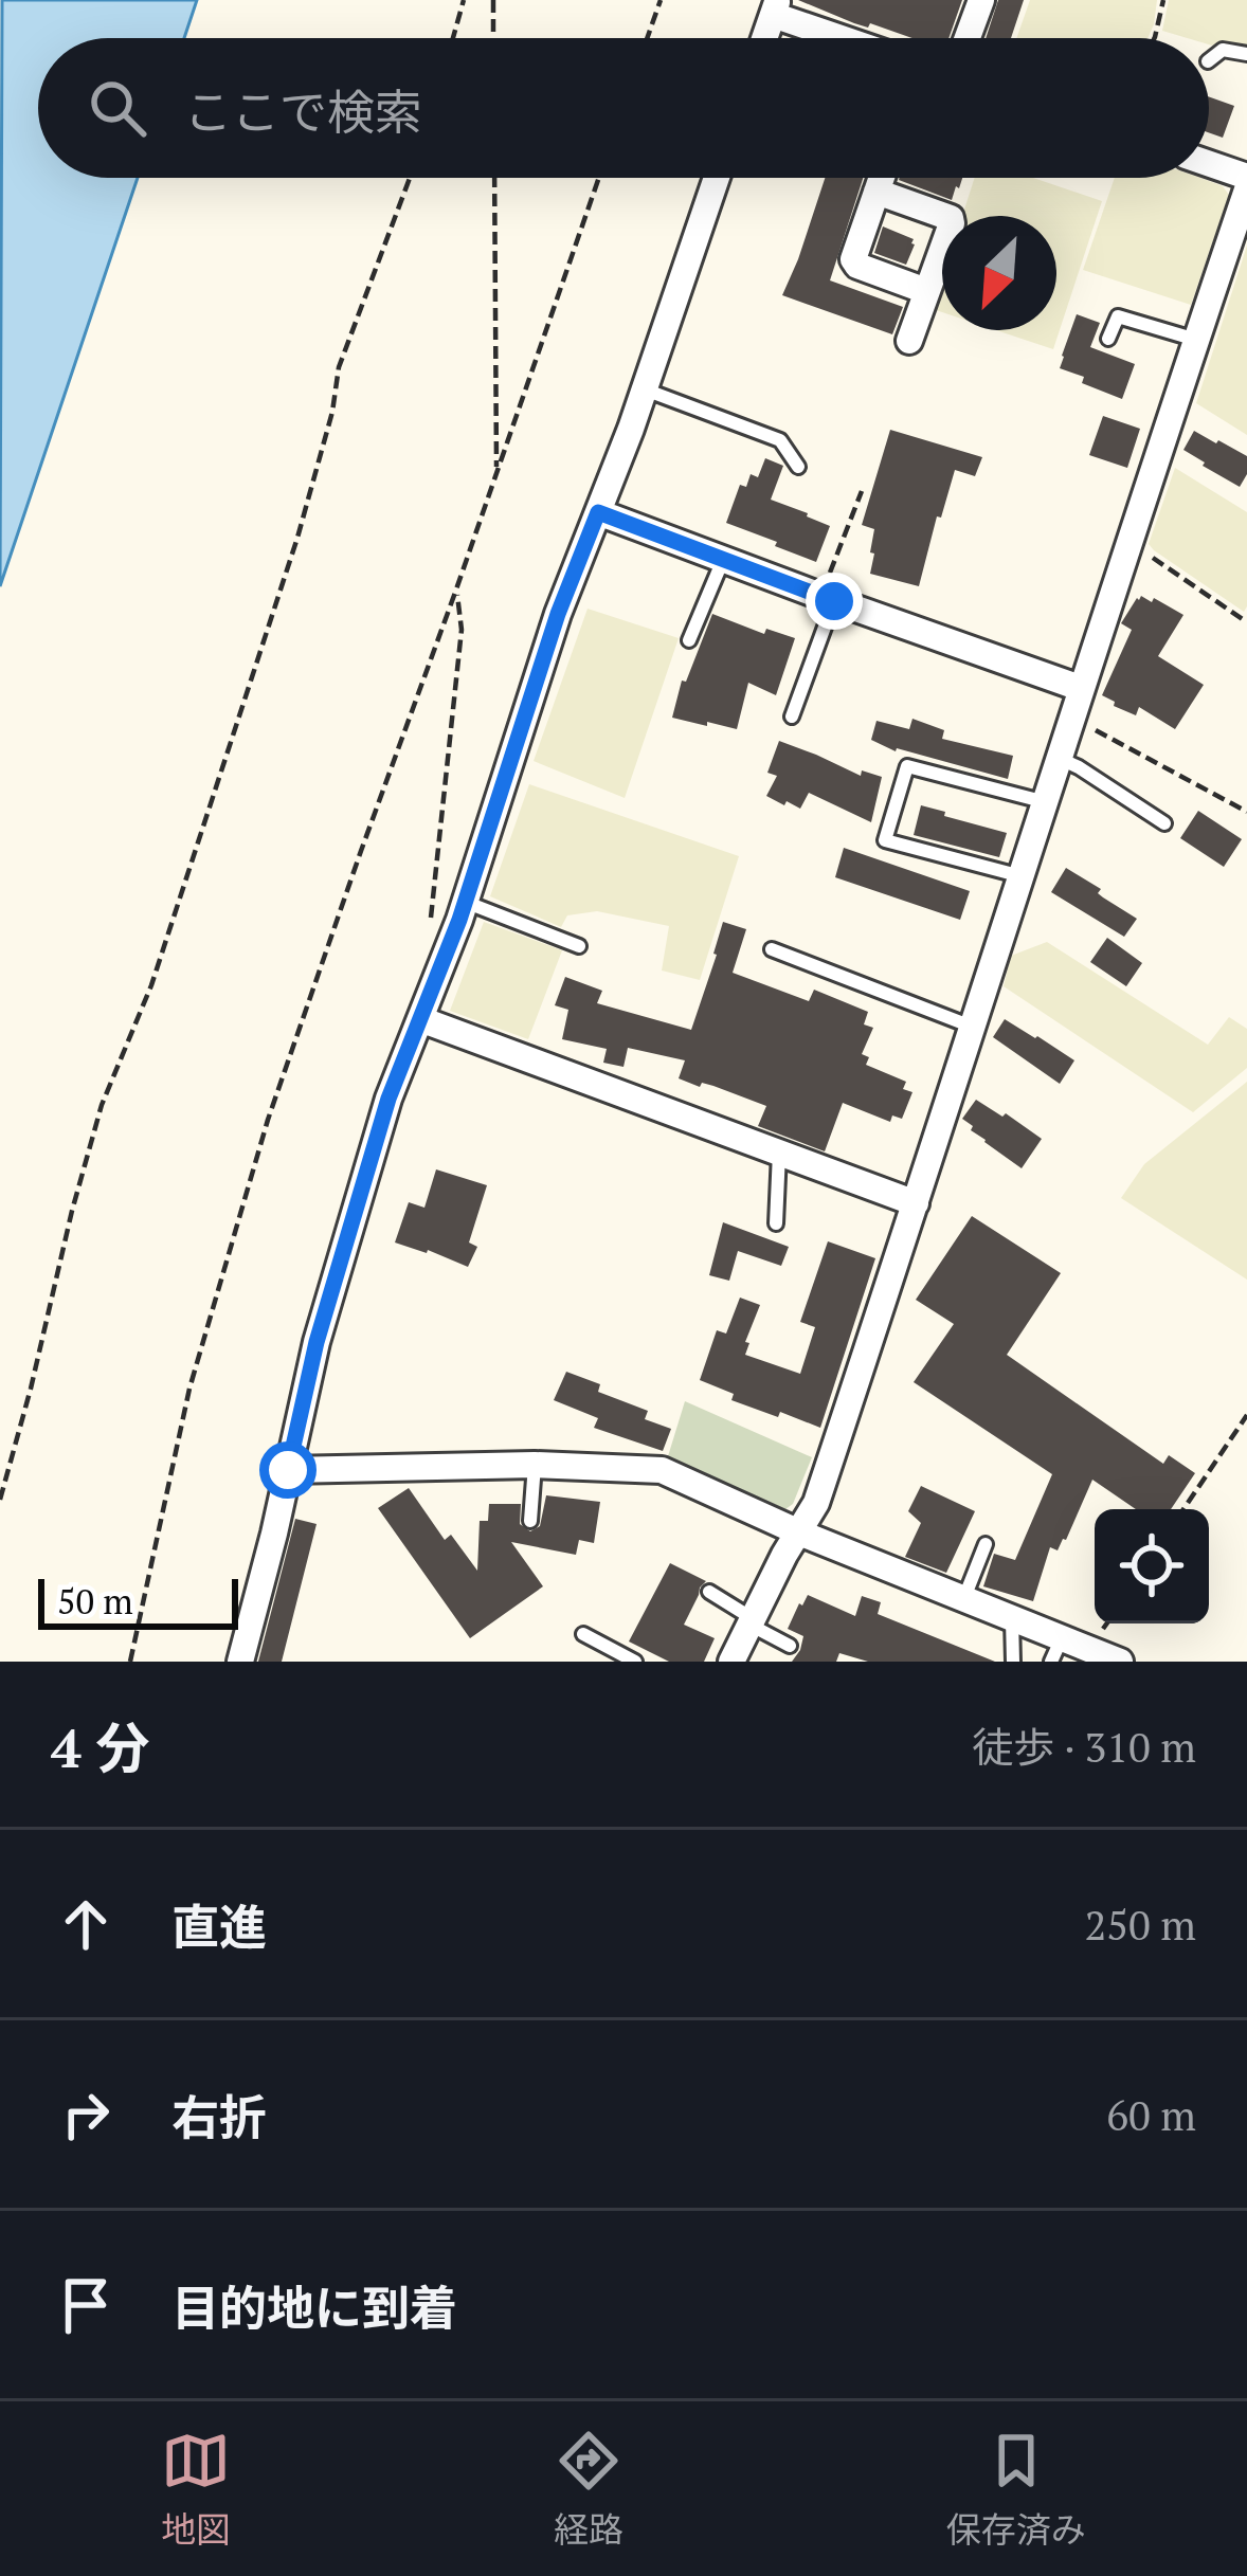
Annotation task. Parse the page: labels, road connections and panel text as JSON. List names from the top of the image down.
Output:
{
  "scale_bar": "50 m",
  "north": "bottom left",
  "page": {
    "search": "ここで検索",
    "scale": "50 m",
    "heading": ["4 分", "徒歩 · 310 m"],
    "list": [
      ["直進", "250 m"],
      ["右折", "60 m"],
      "目的地に到着"
    ],
    "nav": ["地図", "経路", "保存済み"]
  }
}
